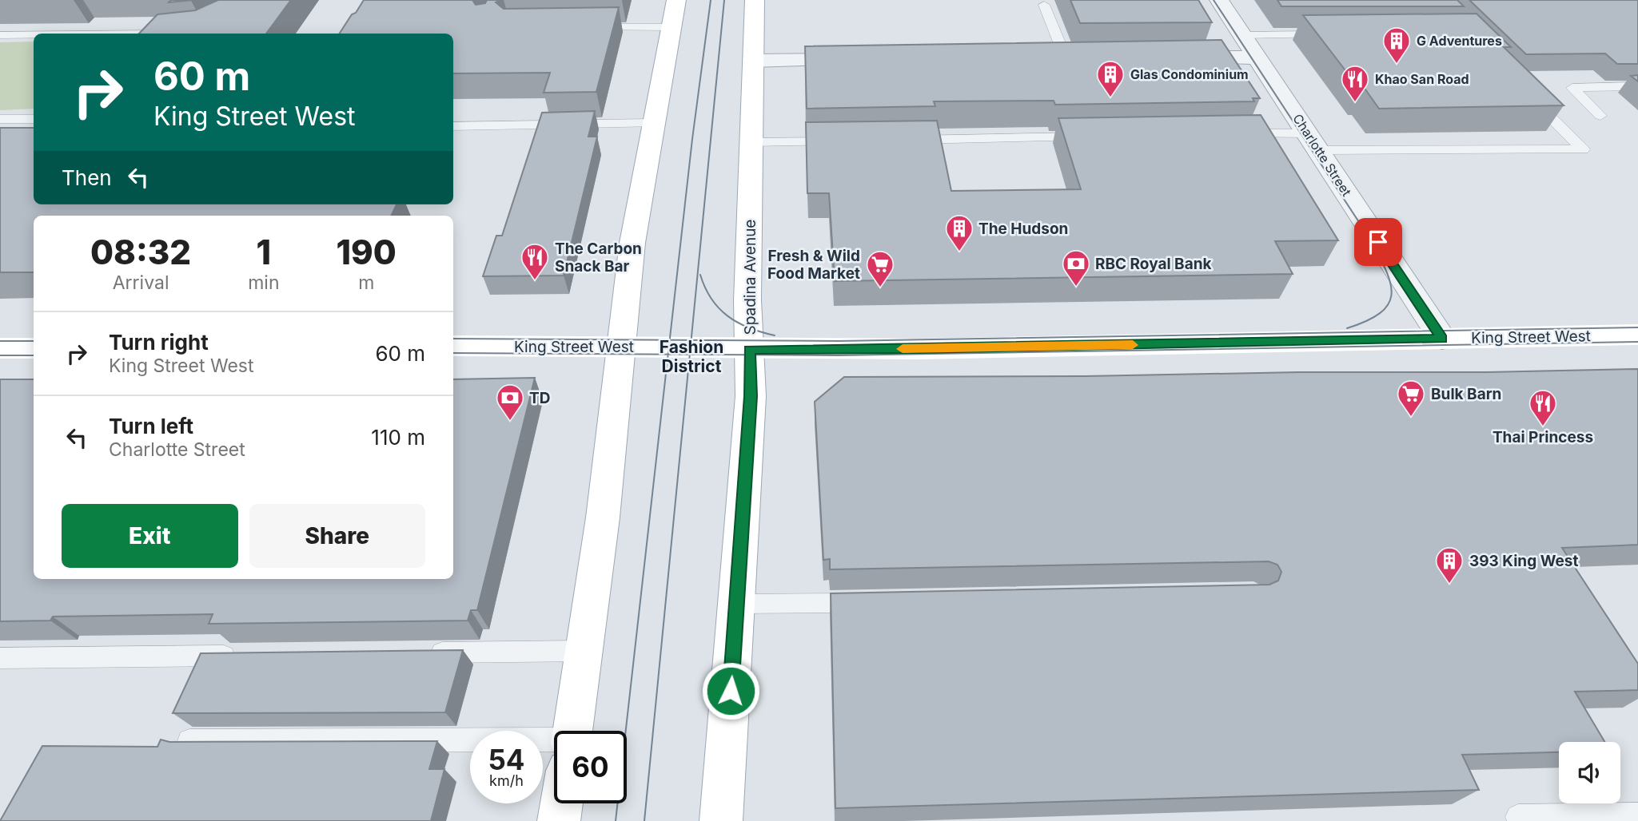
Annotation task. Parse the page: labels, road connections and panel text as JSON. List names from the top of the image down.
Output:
{
  "streets": {
    "main road": ["Spadina Avenue", "King Street West"],
    "street": ["Charlotte Street"]
  },
  "crossings": [
    ["Charlotte Street", "King Street West"],
    ["Spadina Avenue", "King Street West"]
  ],
  "districts": ["Fashion District"],
  "places": {
    "building": [
      "G Adventures",
      "Glas Condominium",
      "The Hudson",
      "393 King West"
    ],
    "restaurant": ["Khao San Road", "The Carbon Snack Bar", "Thai Princess"],
    "bank": ["RBC Royal Bank", "TD"],
    "supermarket": ["Fresh & Wild Food Market", "Bulk Barn"]
  },
  "page": {
    "turn": ["60 m", "King Street West"],
    "then": "Then",
    "eta": [
      "08:32",
      "Arrival",
      "1",
      "min",
      "190",
      "m"
    ],
    "list": [
      {
        "name": "Turn right",
        "note": "King Street West",
        "value": "60 m"
      },
      {
        "name": "Turn left",
        "note": "Charlotte Street",
        "value": "110 m"
      }
    ],
    "buttons": ["Exit", "Share"],
    "speed": "54 km/h",
    "limit": "60"
  }
}
